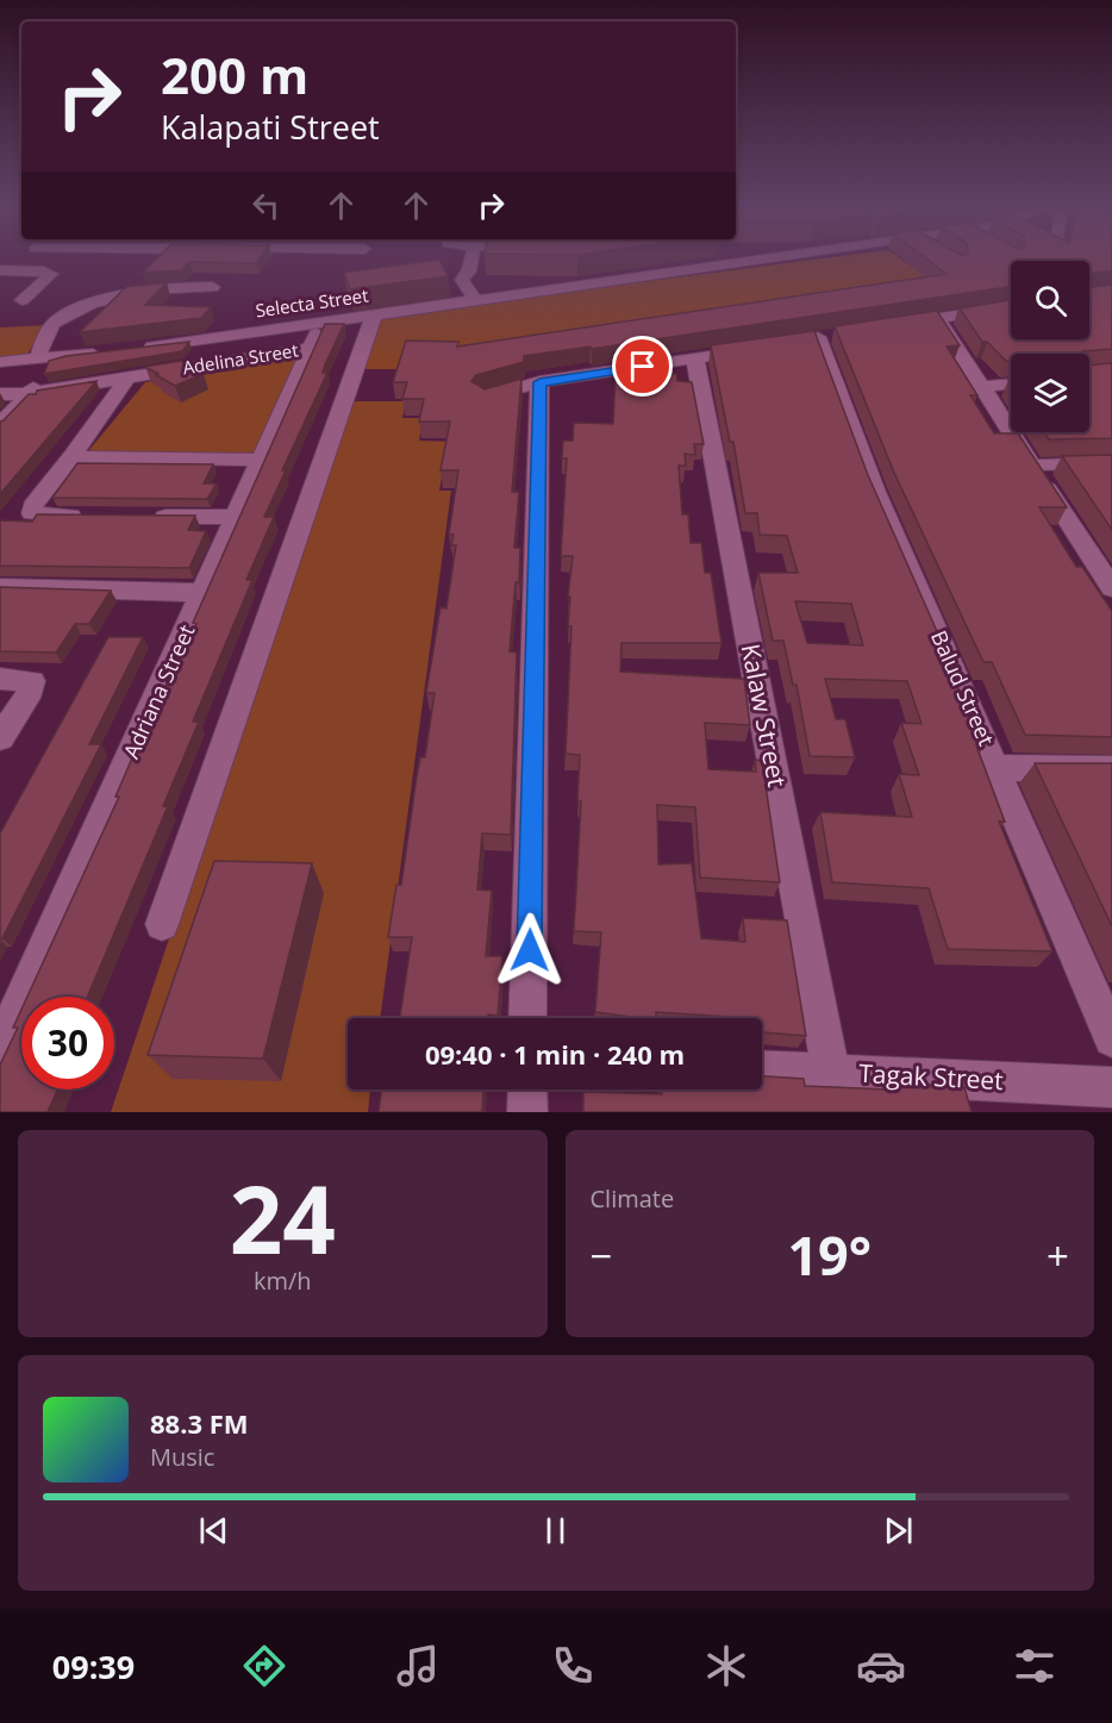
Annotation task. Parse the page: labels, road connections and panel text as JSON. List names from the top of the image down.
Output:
{
  "streets": {
    "street": [
      "Selecta Street",
      "Adelina Street",
      "Balud Street",
      "Adriana Street",
      "Kalaw Street",
      "Tagak Street"
    ]
  },
  "crossings": [
    ["Adelina Street", "Adriana Street"],
    ["Kalaw Street", "Tagak Street"]
  ],
  "page": {
    "turn": ["200 m", "Kalapati Street"],
    "limit": "30",
    "trip": "09:40 · 1 min · 240 m",
    "tile": [
      ["24", "km/h"],
      "Climate"
    ],
    "heat": ["−", "19°", "+"],
    "song": ["88.3 FM", "Music"],
    "tabs": "09:39"
  }
}
